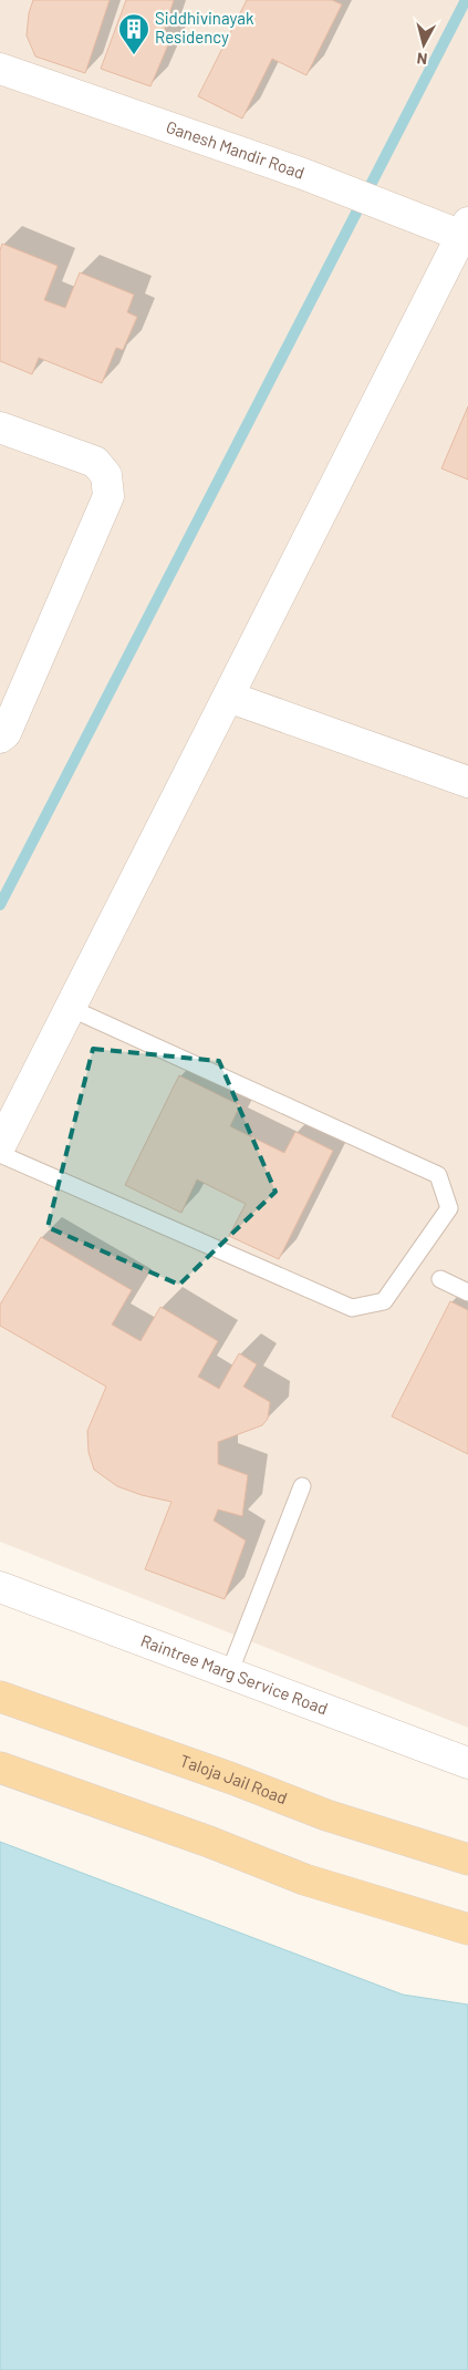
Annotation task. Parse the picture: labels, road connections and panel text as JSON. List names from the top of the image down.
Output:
{
  "streets": {
    "main road": ["Taloja Jail Road"],
    "street": ["Ganesh Mandir Road", "Raintree Marg Service Road"]
  },
  "places": {
    "building": ["Siddhivinayak Residency"]
  },
  "north": "bottom"
}
